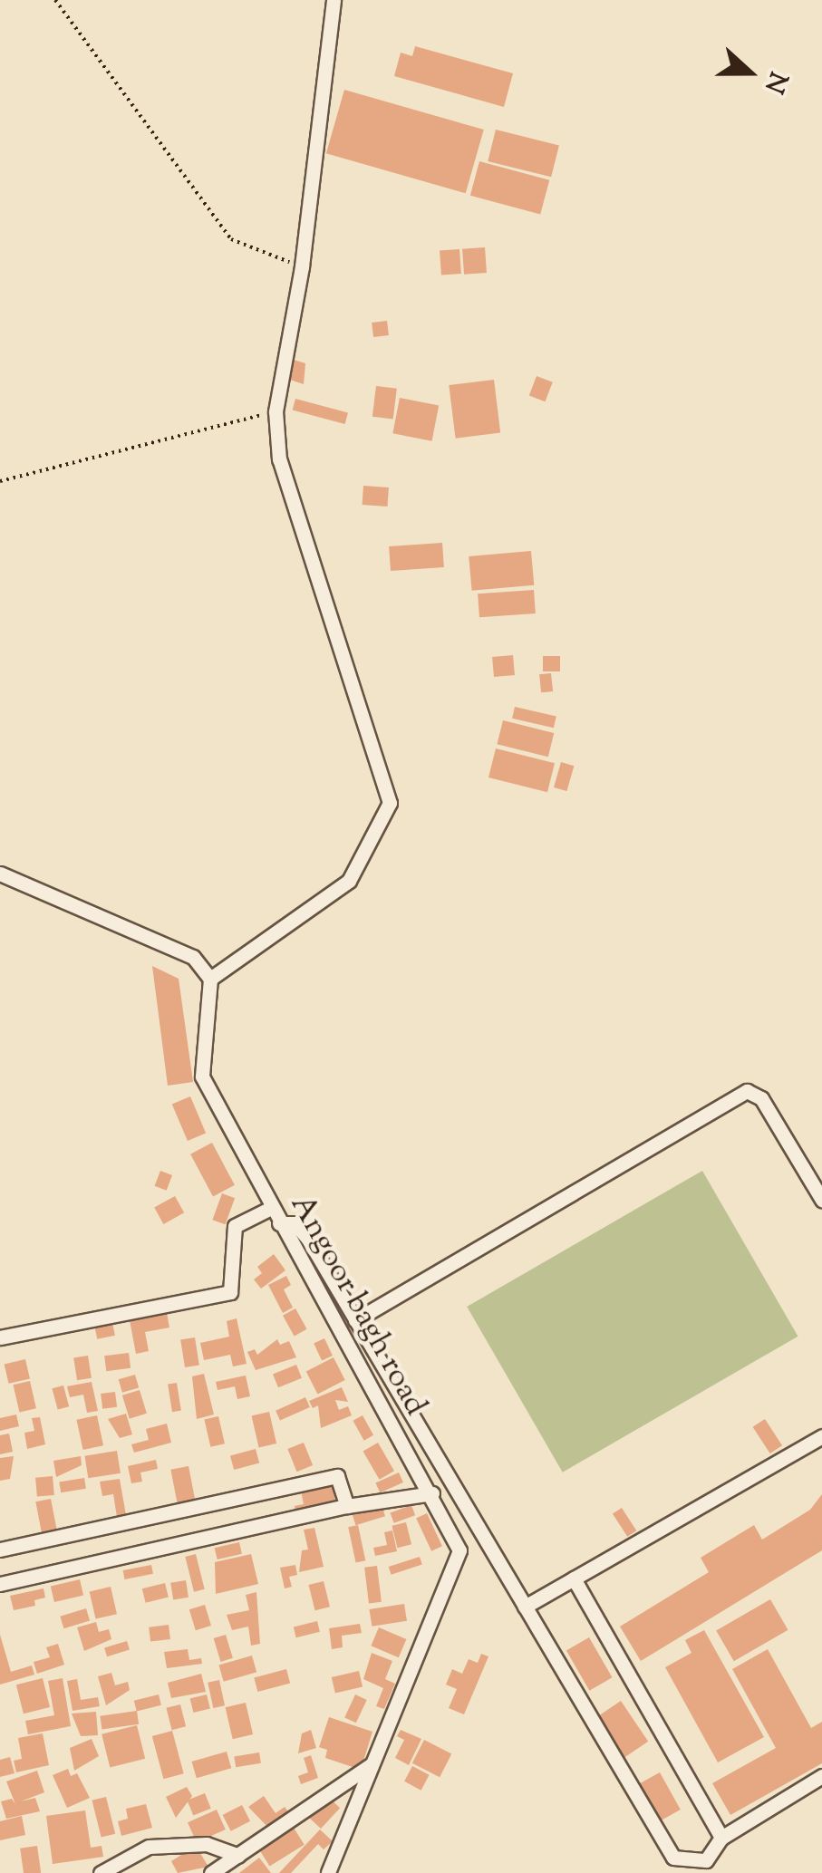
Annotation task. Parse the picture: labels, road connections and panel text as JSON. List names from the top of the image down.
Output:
{
  "streets": {
    "street": ["Angoor bagh road"]
  },
  "north": "right"
}
